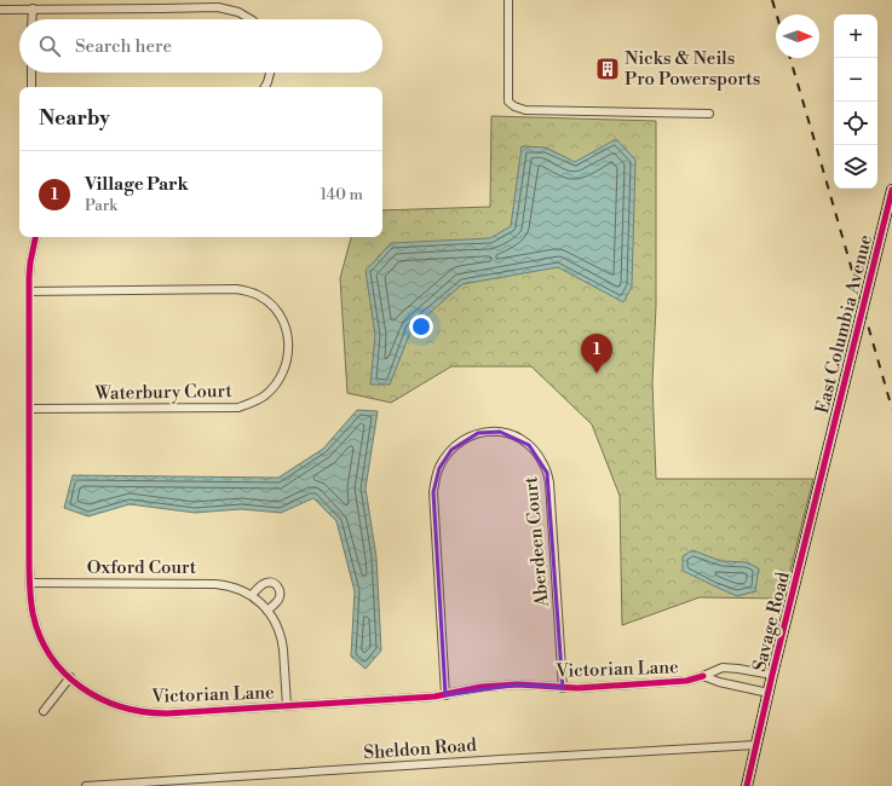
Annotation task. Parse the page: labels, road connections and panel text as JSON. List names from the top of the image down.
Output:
{
  "streets": {
    "street": [
      "East Columbia Avenue",
      "Waterbury Court",
      "Aberdeen Court",
      "Oxford Court",
      "Savage Road",
      "Victorian Lane",
      "Sheldon Road"
    ]
  },
  "crossings": [
    ["East Columbia Avenue", "Savage Road"],
    ["Waterbury Court", "Victorian Lane"],
    ["Aberdeen Court", "Victorian Lane"],
    ["Oxford Court", "Victorian Lane"],
    ["Savage Road", "Victorian Lane"],
    ["Savage Road", "Sheldon Road"]
  ],
  "places": {
    "building": ["Nicks & Neils Pro Powersports"]
  },
  "north": "right",
  "page": {
    "map_buttons": ["+", "−"],
    "search": "Search here",
    "heading": "Nearby",
    "list": [
      {
        "mark": "1",
        "name": "Village Park",
        "note": "Park",
        "value": "140 m"
      }
    ],
    "pins": "1"
  }
}
